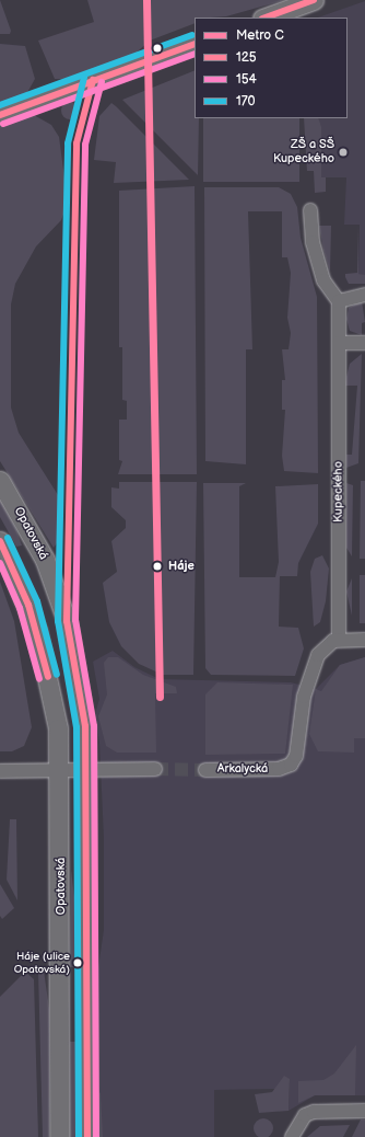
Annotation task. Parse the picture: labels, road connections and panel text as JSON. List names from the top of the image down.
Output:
{
  "streets": {
    "main road": ["Opatovská"],
    "street": ["Kupeckého", "Arkalycká"]
  },
  "crossings": [
    ["Kupeckého", "Arkalycká"]
  ],
  "places": ["ZŠ a SŠ Kupeckého", "Háje", "Háje (ulice Opatovská)"],
  "lines": [
    "metro line C",
    "transit line 125",
    "transit line 170",
    "transit line 154"
  ],
  "legend": [
    "Metro C",
    "125",
    "154",
    "170"
  ]
}
